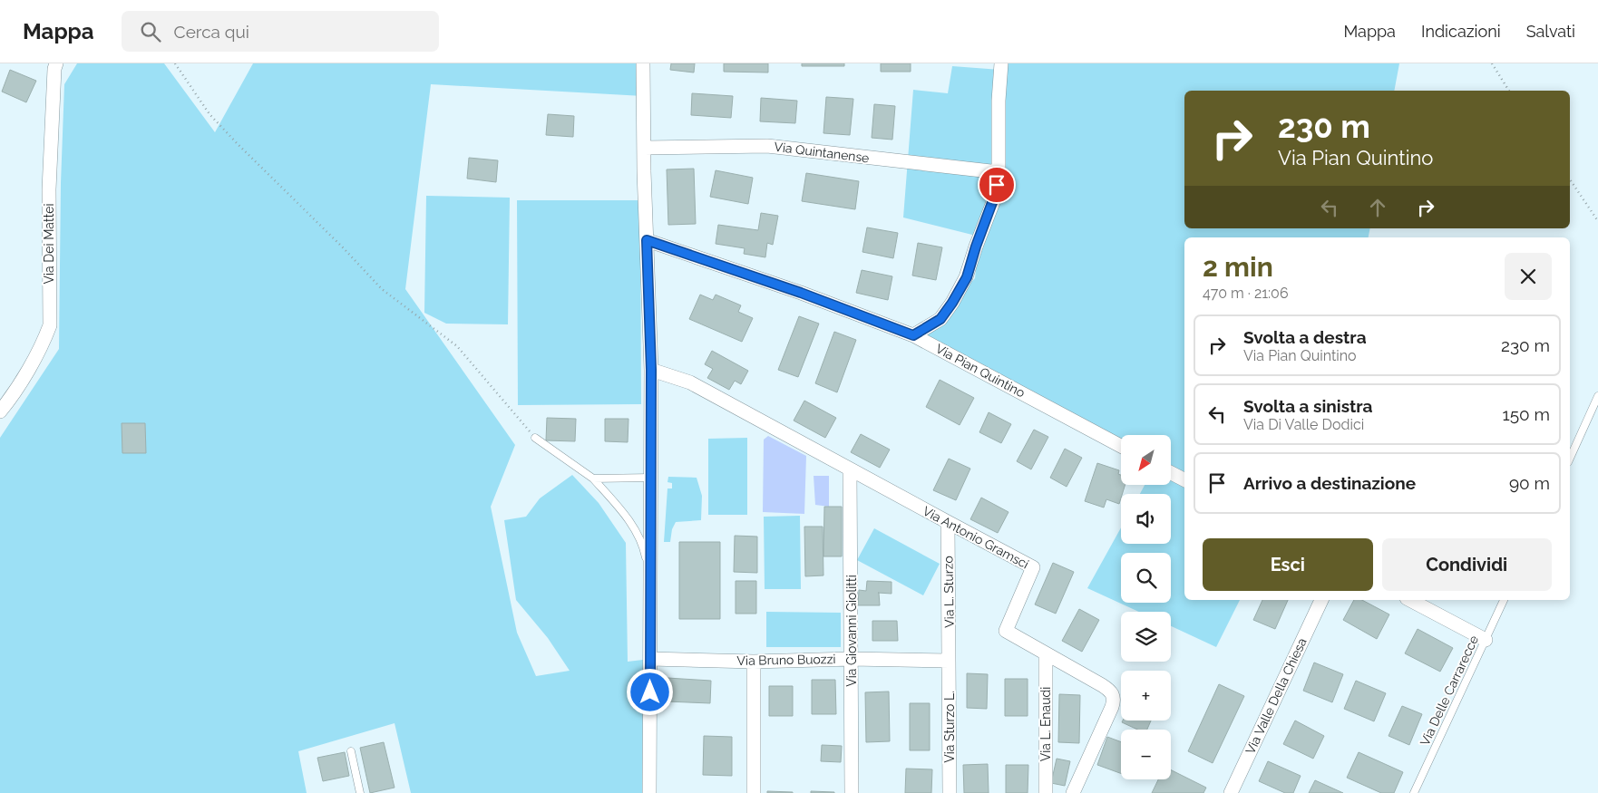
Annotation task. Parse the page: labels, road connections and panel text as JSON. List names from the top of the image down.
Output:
{
  "streets": {
    "street": [
      "Via Quintanense",
      "Via Dei Mattei",
      "Via Pian Quintino",
      "Via Antonio Gramsci",
      "Via L. Sturzo",
      "Via Giovanni Giolitti",
      "Via Bruno Buozzi",
      "Via Valle Della Chiesa",
      "Via L. Enaudi",
      "Via Sturzo L."
    ],
    "lane": ["Via Delle Carrarecce"]
  },
  "crossings": [
    ["Via Antonio Gramsci", "Via L. Sturzo"],
    ["Via Antonio Gramsci", "Via Giovanni Giolitti"],
    ["Via Antonio Gramsci", "Via L. Enaudi"],
    ["Via L. Sturzo", "Via Bruno Buozzi"],
    ["Via L. Sturzo", "Via Sturzo L."],
    ["Via Giovanni Giolitti", "Via Bruno Buozzi"],
    ["Via Bruno Buozzi", "Via Sturzo L."]
  ],
  "north": "bottom left",
  "page": {
    "header": "Mappa",
    "search": "Cerca qui",
    "nav": ["Mappa", "Indicazioni", "Salvati"],
    "turn": ["230 m", "Via Pian Quintino"],
    "heading": ["2 min", "470 m · 21:06"],
    "list": [
      {
        "name": "Svolta a destra",
        "note": "Via Pian Quintino",
        "value": "230 m"
      },
      {
        "name": "Svolta a sinistra",
        "note": "Via Di Valle Dodici",
        "value": "150 m"
      },
      {
        "name": "Arrivo a destinazione",
        "value": "90 m"
      }
    ],
    "map_buttons": ["+", "−"],
    "buttons": ["Esci", "Condividi"]
  }
}
